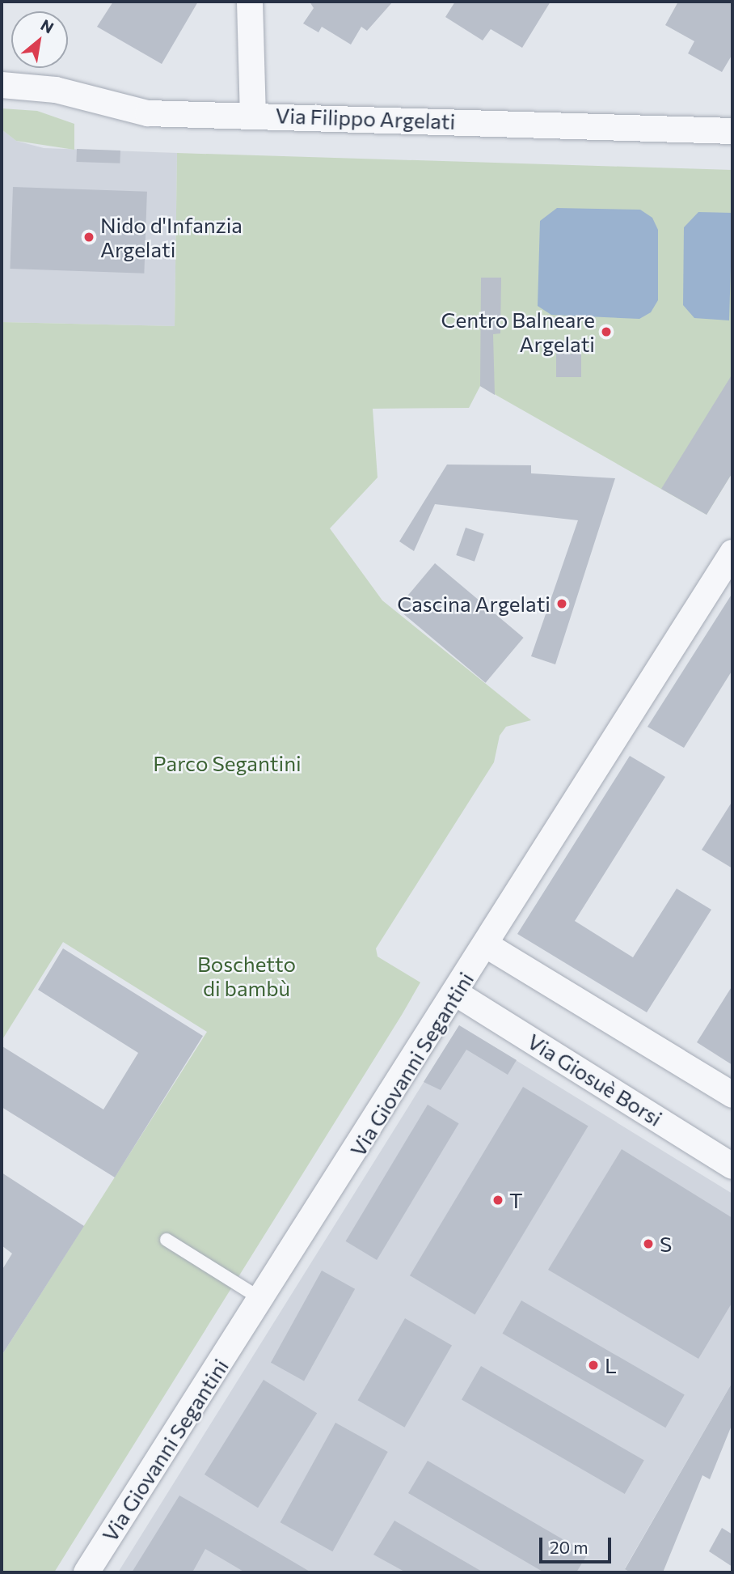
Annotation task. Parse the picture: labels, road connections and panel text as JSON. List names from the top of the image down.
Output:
{
  "streets": {
    "street": ["Via Filippo Argelati", "Via Giovanni Segantini", "Via Giosuè Borsi"]
  },
  "crossings": [
    ["Via Giovanni Segantini", "Via Giosuè Borsi"]
  ],
  "parks": ["Parco Segantini", "Boschetto di bambù"],
  "places": [
    "Nido d'Infanzia Argelati",
    "Centro Balneare Argelati",
    "Cascina Argelati",
    "T",
    "S",
    "L"
  ],
  "scale_bar": "20 m",
  "north": "top right"
}
